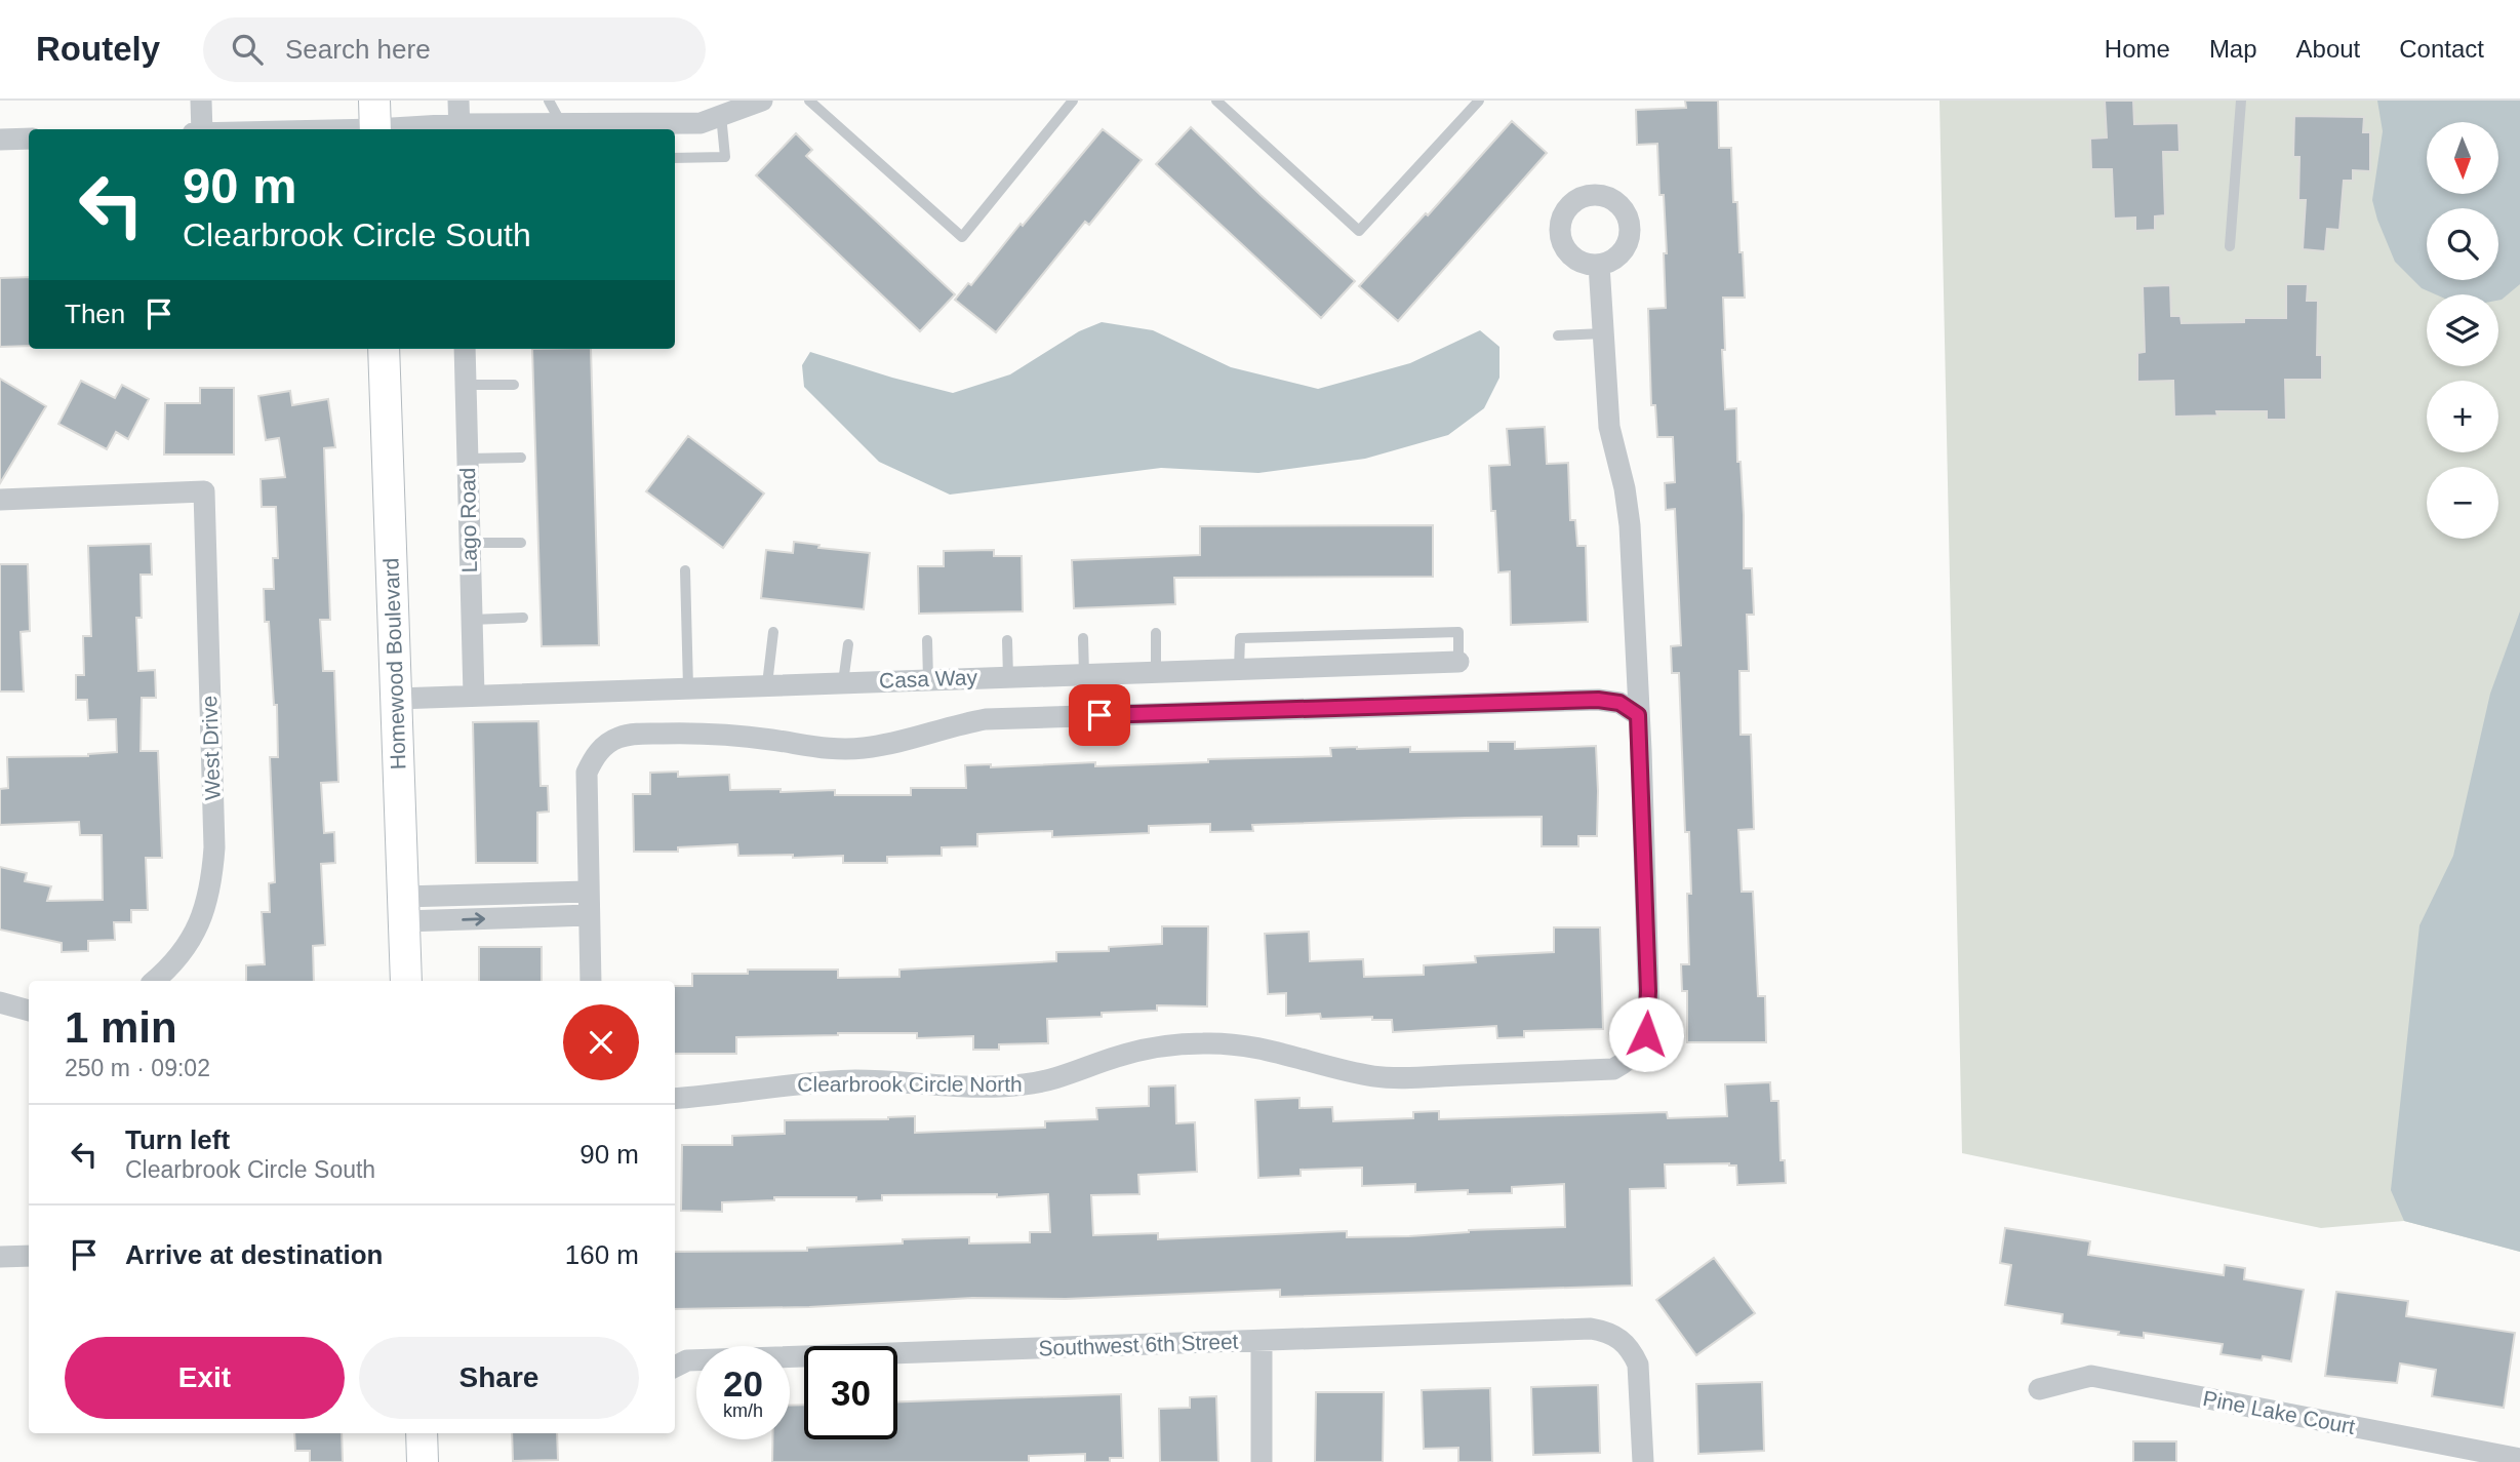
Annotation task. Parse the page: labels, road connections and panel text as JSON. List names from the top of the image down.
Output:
{
  "streets": {
    "street": [
      "Lago Road",
      "Homewood Boulevard",
      "Casa Way",
      "West Drive",
      "Clearbrook Circle North",
      "Southwest 6th Street",
      "Pine Lake Court"
    ]
  },
  "crossings": [
    ["Lago Road", "Casa Way"],
    ["Homewood Boulevard", "Casa Way"]
  ],
  "north": "bottom",
  "page": {
    "header": "Routely",
    "search": "Search here",
    "nav": [
      "Home",
      "Map",
      "About",
      "Contact"
    ],
    "map_buttons": ["+", "−"],
    "turn": ["90 m", "Clearbrook Circle South"],
    "then": "Then",
    "heading": ["1 min", "250 m · 09:02"],
    "list": [
      {
        "name": "Turn left",
        "note": "Clearbrook Circle South",
        "value": "90 m"
      },
      {
        "name": "Arrive at destination",
        "value": "160 m"
      }
    ],
    "buttons": ["Exit", "Share"],
    "speed": "20 km/h",
    "limit": "30"
  }
}
